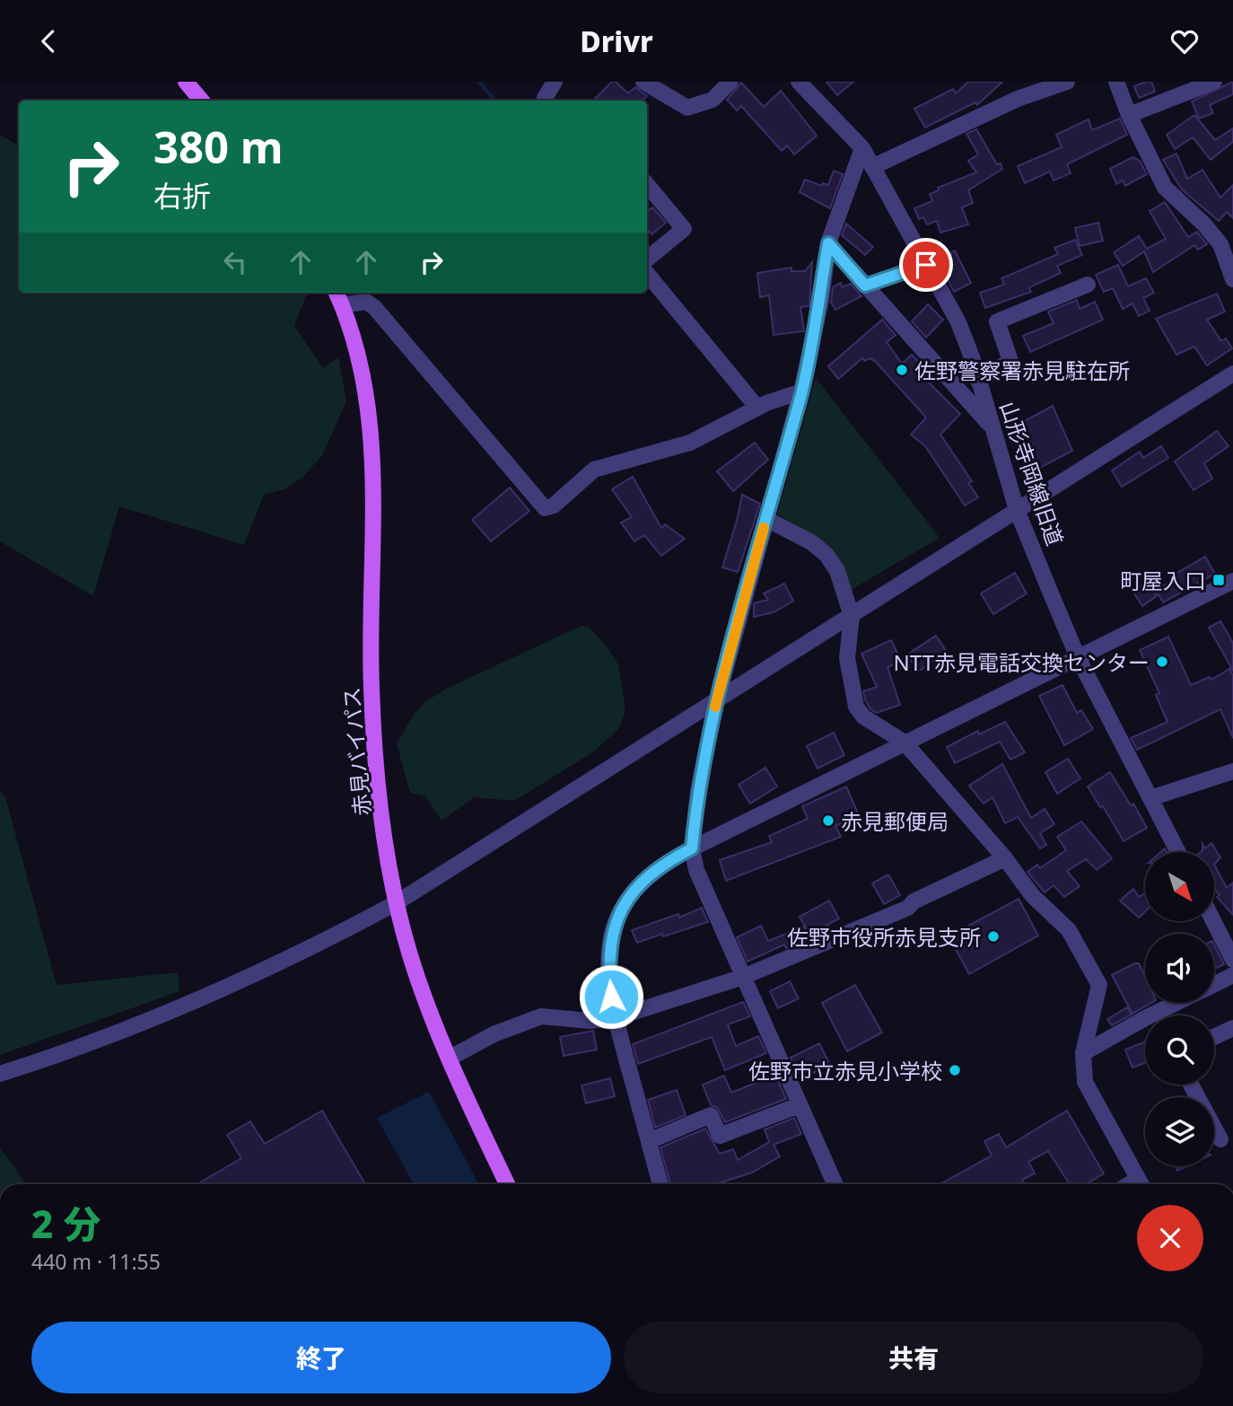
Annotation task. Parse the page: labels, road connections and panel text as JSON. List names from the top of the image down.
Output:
{
  "streets": {
    "main road": ["赤見バイパス"],
    "street": ["山形寺岡線旧道"]
  },
  "places": {
    "other": [
      "佐野警察署赤見駐在所",
      "NTT赤見電話交換センター",
      "赤見郵便局",
      "佐野市役所赤見支所",
      "佐野市立赤見小学校"
    ],
    "transit": ["町屋入口"]
  },
  "north": "bottom right",
  "page": {
    "header": "Drivr",
    "turn": ["380 m", "右折"],
    "heading": ["2 分", "440 m · 11:55"],
    "buttons": ["終了", "共有"]
  }
}
